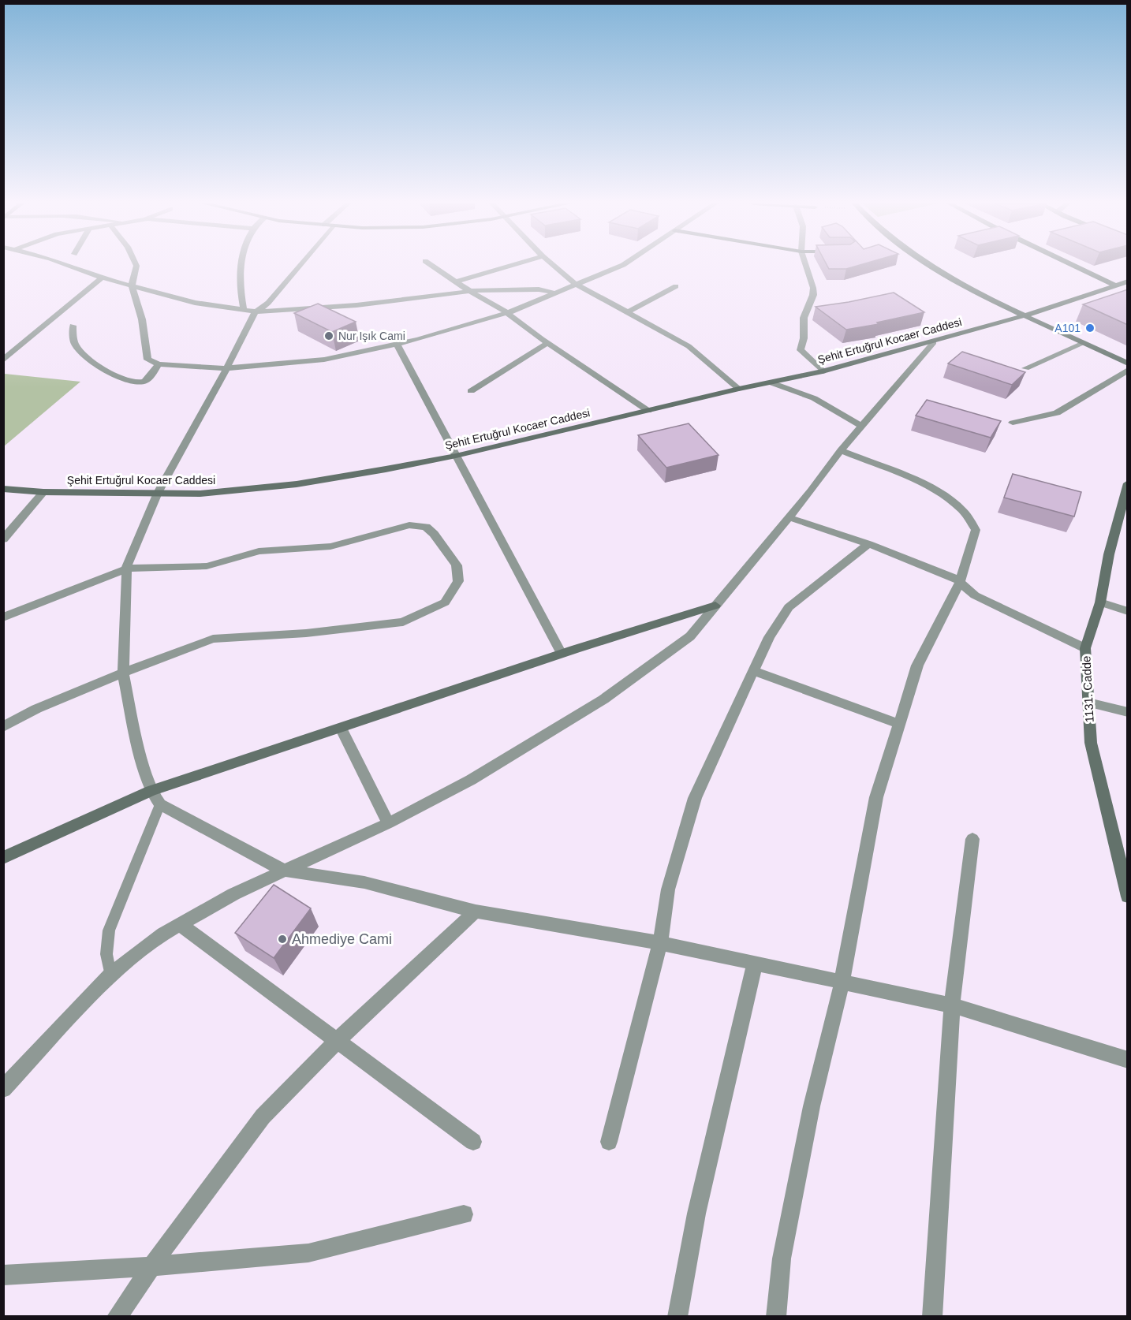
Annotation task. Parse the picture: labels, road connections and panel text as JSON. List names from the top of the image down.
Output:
{
  "streets": {
    "street": ["Şehit Ertuğrul Kocaer Caddesi", "1131. Cadde"]
  },
  "places": ["A101", "Nur Işık Cami", "Ahmediye Cami"]
}
